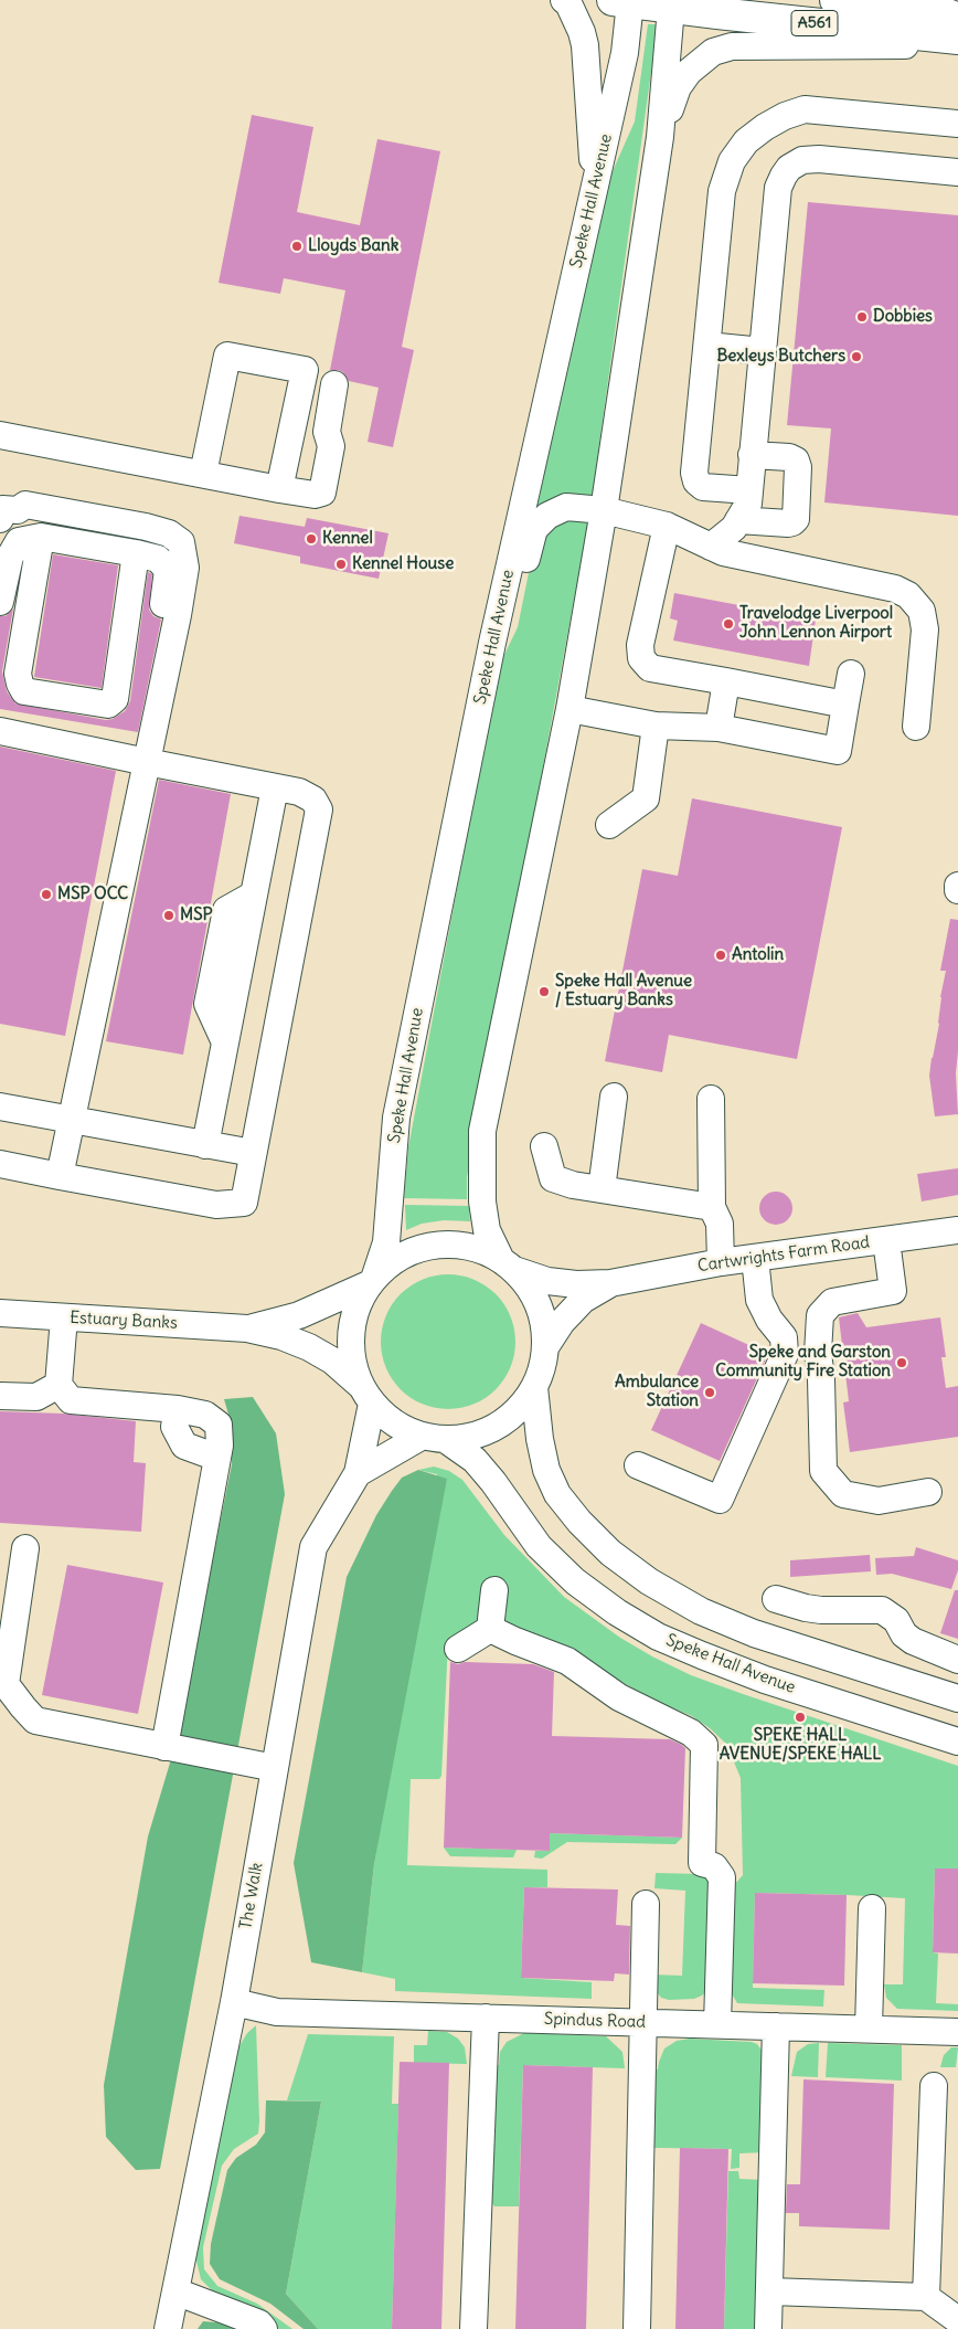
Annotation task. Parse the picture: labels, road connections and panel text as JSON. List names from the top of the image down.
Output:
{
  "streets": {
    "highway": ["A561"],
    "street": [
      "Speke Hall Avenue",
      "Cartwrights Farm Road",
      "Estuary Banks",
      "The Walk",
      "Spindus Road"
    ]
  },
  "crossings": [
    ["A561", "Speke Hall Avenue"],
    ["Speke Hall Avenue", "Cartwrights Farm Road"],
    ["Speke Hall Avenue", "Estuary Banks"],
    ["Speke Hall Avenue", "The Walk"],
    ["Cartwrights Farm Road", "Estuary Banks"],
    ["Cartwrights Farm Road", "The Walk"],
    ["Estuary Banks", "The Walk"],
    ["The Walk", "Spindus Road"]
  ],
  "places": [
    "Lloyds Bank",
    "Dobbies",
    "Bexleys Butchers",
    "Kennel",
    "Kennel House",
    "Travelodge Liverpool John Lennon Airport",
    "MSP OCC",
    "MSP",
    "Antolin",
    "Speke Hall Avenue / Estuary Banks",
    "Speke and Garston Community Fire Station",
    "Ambulance Station",
    "SPEKE HALL AVENUE/SPEKE HALL"
  ]
}
